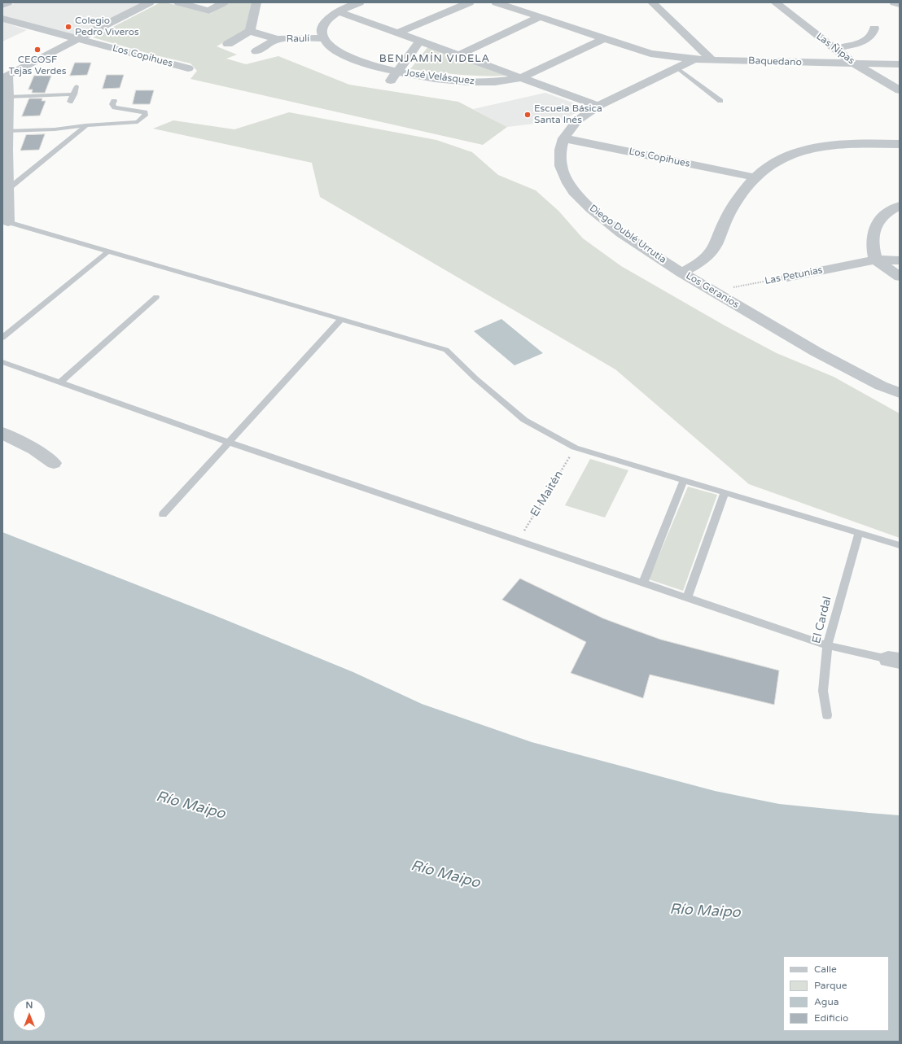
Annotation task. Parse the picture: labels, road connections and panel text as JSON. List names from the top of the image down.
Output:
{
  "streets": {
    "street": [
      "Raulí",
      "Las Ñipas",
      "Los Copihues",
      "Baquedano",
      "José Velásquez",
      "Diego Dublé Urrutia",
      "Las Petunias",
      "Los Geranios"
    ],
    "lane": ["El Cardal"],
    "path": ["El Maitén"]
  },
  "crossings": [
    ["Raulí", "José Velásquez"],
    ["Las Ñipas", "Baquedano"],
    ["Los Copihues", "Diego Dublé Urrutia"],
    ["Los Copihues", "Los Geranios"],
    ["Baquedano", "Diego Dublé Urrutia"],
    ["Diego Dublé Urrutia", "Los Geranios"],
    ["Las Petunias", "Los Geranios"]
  ],
  "districts": ["BENJAMÍN VIDELA"],
  "water": ["Río Maipo"],
  "places": ["Colegio Pedro Viveros", "CECOSF Tejas Verdes", "Escuela Básica Santa Inés"],
  "legend": [
    "Calle",
    "Parque",
    "Agua",
    "Edificio"
  ],
  "north": "top"
}
